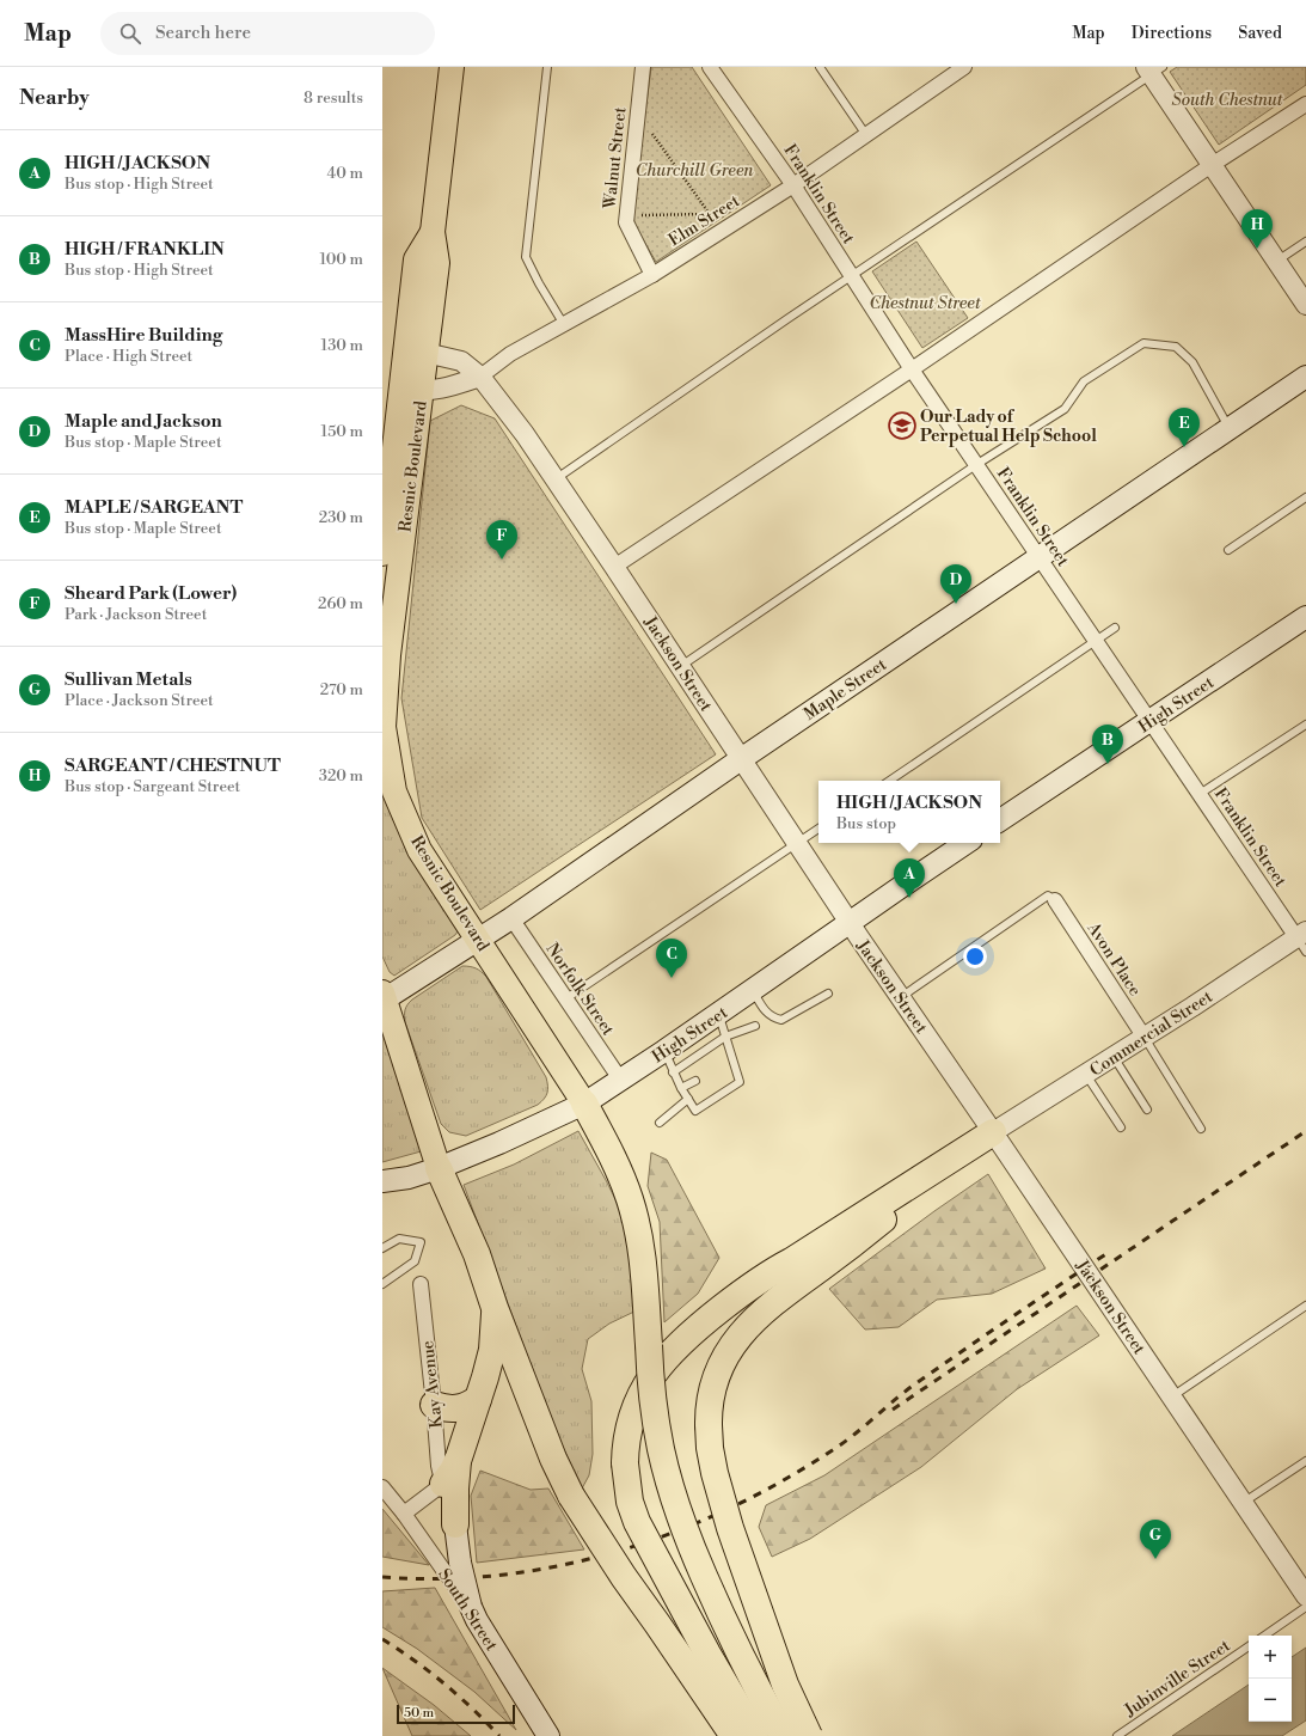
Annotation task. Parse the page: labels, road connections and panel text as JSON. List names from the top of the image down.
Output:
{
  "streets": {
    "main road": [
      "Resnic Boulevard",
      "Maple Street",
      "High Street",
      "Kay Avenue",
      "South Street"
    ],
    "street": [
      "Walnut Street",
      "Franklin Street",
      "Elm Street",
      "Jackson Street",
      "Avon Place",
      "Norfolk Street",
      "Commercial Street"
    ],
    "lane": ["Jubinville Street"]
  },
  "crossings": [
    ["Walnut Street", "Elm Street"],
    ["Franklin Street", "Elm Street"],
    ["Franklin Street", "Maple Street"],
    ["Franklin Street", "High Street"],
    ["Franklin Street", "Commercial Street"],
    ["Elm Street", "Jackson Street"],
    ["Resnic Boulevard", "Jackson Street"],
    ["Resnic Boulevard", "Maple Street"],
    ["Resnic Boulevard", "High Street"],
    ["Jackson Street", "Maple Street"],
    ["Jackson Street", "High Street"],
    ["Jackson Street", "Commercial Street"],
    ["Maple Street", "Norfolk Street"],
    ["High Street", "Norfolk Street"],
    ["Avon Place", "Commercial Street"],
    ["Kay Avenue", "South Street"]
  ],
  "parks": ["South Chestnut", "Churchill Green", "Chestnut Street"],
  "places": {
    "school or university": ["Our Lady of Perpetual Help School"]
  },
  "scale_bar": "50 m",
  "page": {
    "header": "Map",
    "search": "Search here",
    "nav": ["Map", "Directions", "Saved"],
    "heading": ["Nearby", "8 results"],
    "list": [
      {
        "mark": "A",
        "name": "HIGH / JACKSON",
        "note": "Bus stop · High Street",
        "value": "40 m"
      },
      {
        "mark": "B",
        "name": "HIGH / FRANKLIN",
        "note": "Bus stop · High Street",
        "value": "100 m"
      },
      {
        "mark": "C",
        "name": "MassHire Building",
        "note": "Place · High Street",
        "value": "130 m"
      },
      {
        "mark": "D",
        "name": "Maple and Jackson",
        "note": "Bus stop · Maple Street",
        "value": "150 m"
      },
      {
        "mark": "E",
        "name": "MAPLE / SARGEANT",
        "note": "Bus stop · Maple Street",
        "value": "230 m"
      },
      {
        "mark": "F",
        "name": "Sheard Park (Lower)",
        "note": "Park · Jackson Street",
        "value": "260 m"
      },
      {
        "mark": "G",
        "name": "Sullivan Metals",
        "note": "Place · Jackson Street",
        "value": "270 m"
      },
      {
        "mark": "H",
        "name": "SARGEANT / CHESTNUT",
        "note": "Bus stop · Sargeant Street",
        "value": "320 m"
      }
    ],
    "pins": [
      "H",
      "E",
      "F",
      "D",
      "B",
      "A",
      "C",
      "G"
    ],
    "popup": ["HIGH / JACKSON", "Bus stop"],
    "map_buttons": ["+", "−"],
    "scale": "50 m"
  }
}
